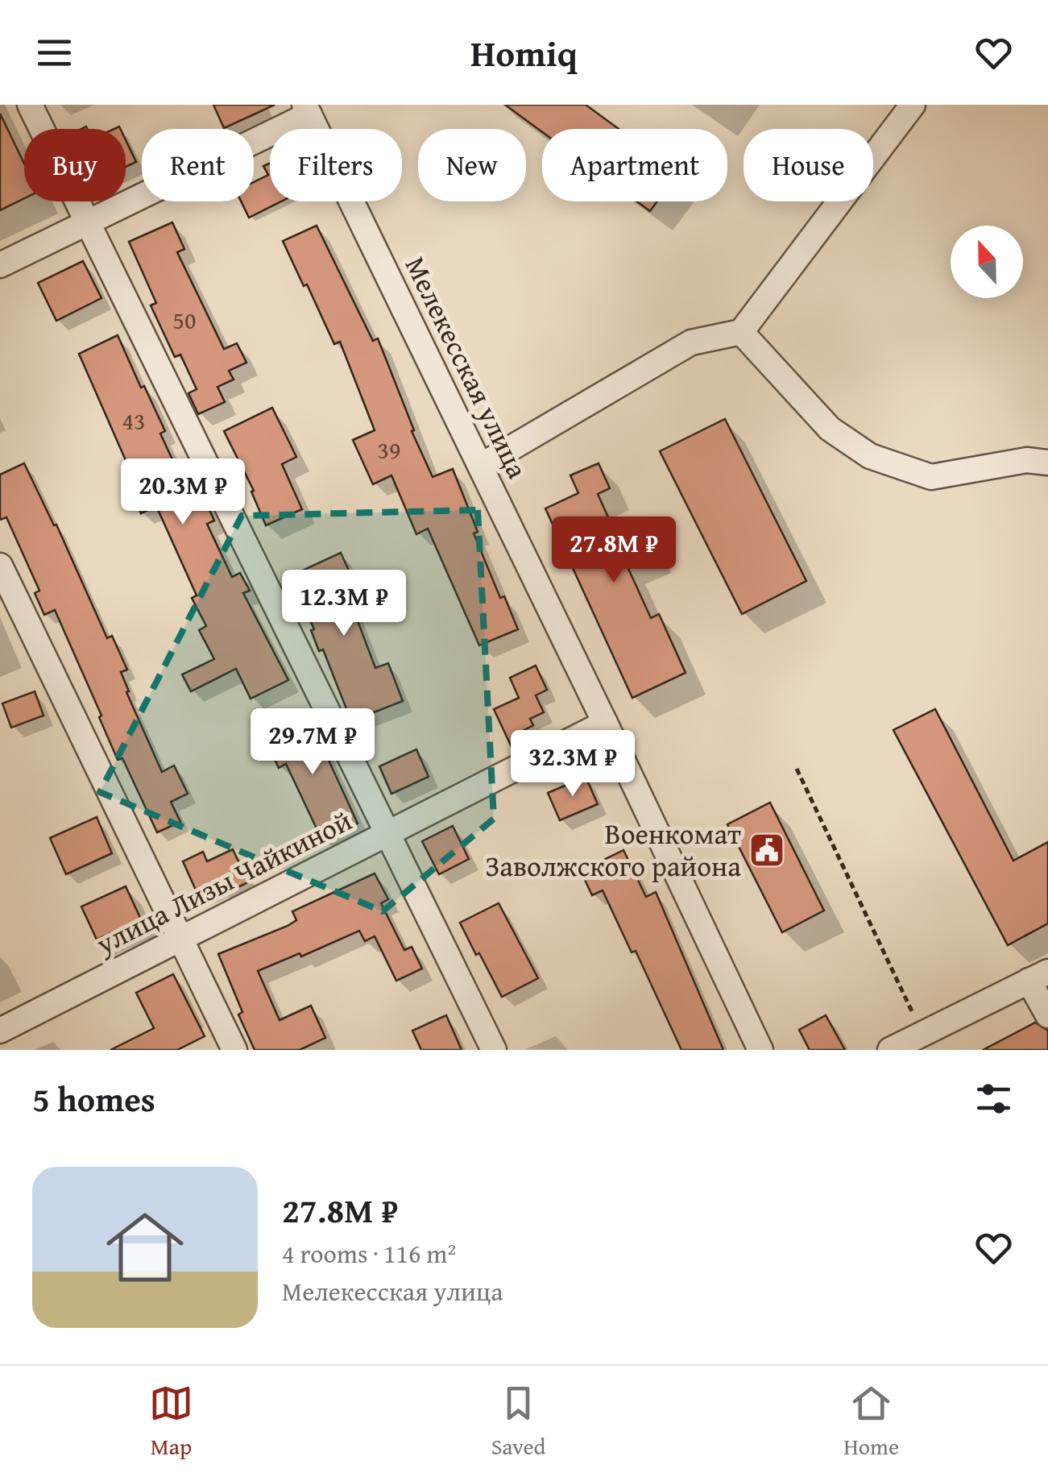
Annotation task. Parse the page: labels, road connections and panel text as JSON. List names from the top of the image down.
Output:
{
  "streets": {
    "street": ["Мелекесская улица", "улица Лизы Чайкиной"]
  },
  "crossings": [
    ["Мелекесская улица", "улица Лизы Чайкиной"]
  ],
  "places": {
    "public building": ["Военкомат Заволжского района"]
  },
  "house_numbers": ["50", "43", "39"],
  "north": "top",
  "page": {
    "header": "Homiq",
    "chip": [
      "Buy",
      "Rent",
      "Filters",
      "New",
      "Apartment",
      "House"
    ],
    "price": [
      "20.3M ₽",
      "27.8M ₽",
      "12.3M ₽",
      "29.7M ₽",
      "32.3M ₽"
    ],
    "heading": "5 homes",
    "list": [
      {
        "name": "27.8M ₽",
        "note": "4 rooms · 116 m² · Мелекесская улица"
      }
    ],
    "tabs": ["Map", "Saved", "Home"]
  }
}
